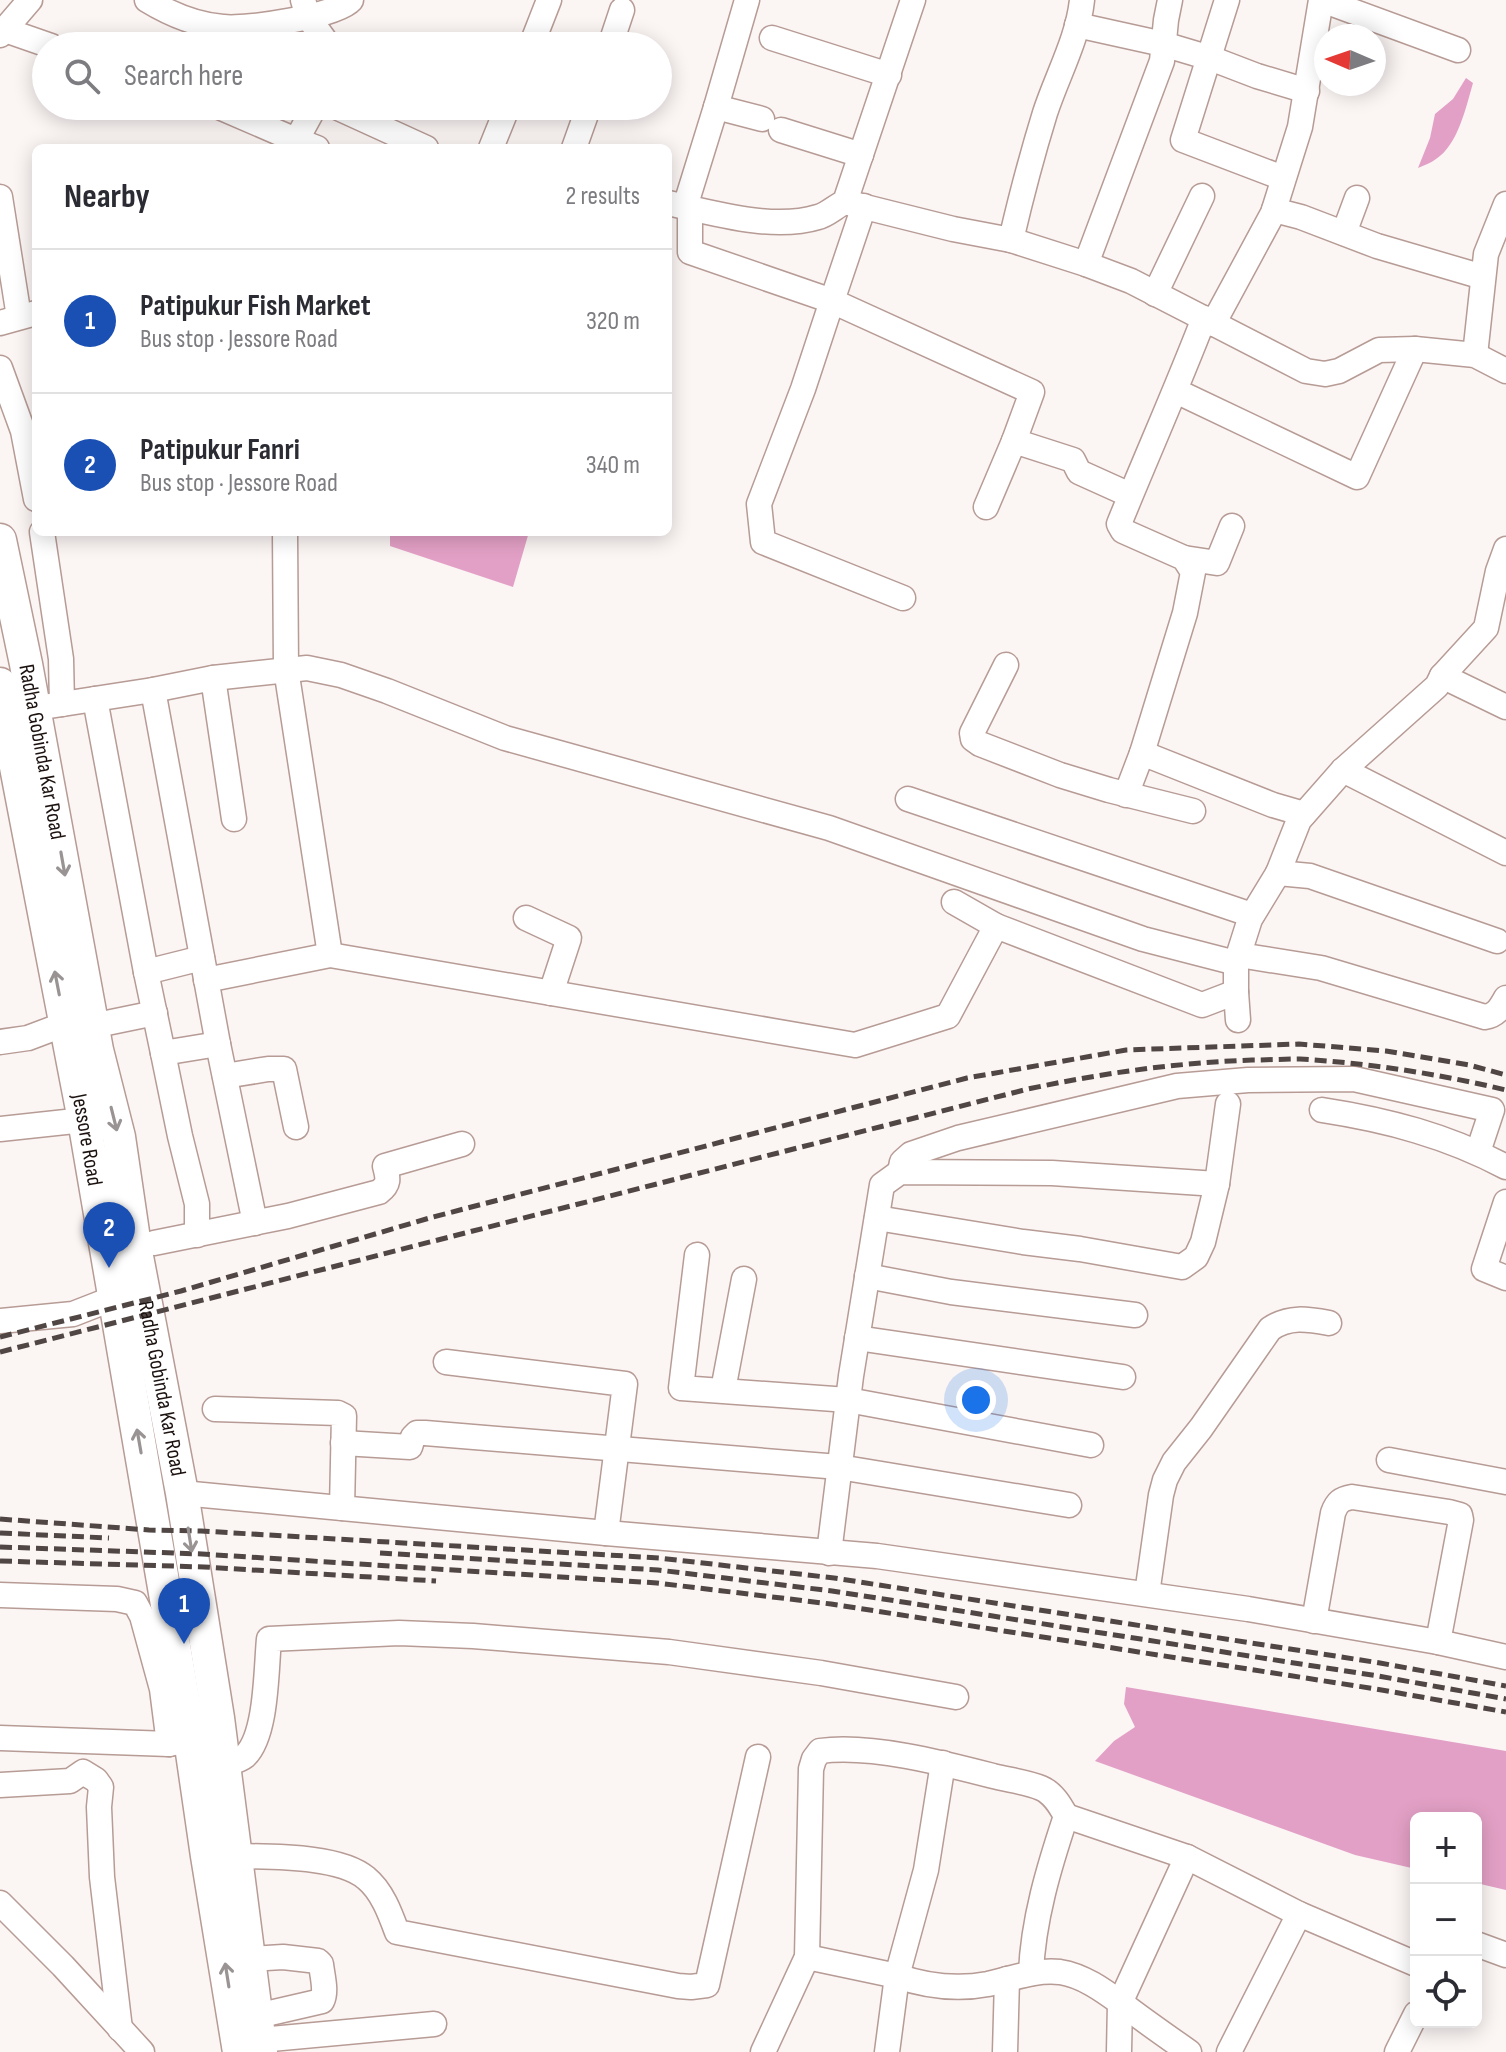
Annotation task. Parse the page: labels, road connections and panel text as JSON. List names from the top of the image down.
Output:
{
  "streets": {
    "main road": ["Radha Gobinda Kar Road", "Jessore Road"]
  },
  "crossings": [
    ["Radha Gobinda Kar Road", "Jessore Road"]
  ],
  "one_way": ["Radha Gobinda Kar Road", "Jessore Road"],
  "north": "left",
  "page": {
    "search": "Search here",
    "heading": ["Nearby", "2 results"],
    "list": [
      {
        "mark": "1",
        "name": "Patipukur Fish Market",
        "note": "Bus stop · Jessore Road",
        "value": "320 m"
      },
      {
        "mark": "2",
        "name": "Patipukur Fanri",
        "note": "Bus stop · Jessore Road",
        "value": "340 m"
      }
    ],
    "pins": ["2", "1"],
    "map_buttons": ["+", "−"]
  }
}
